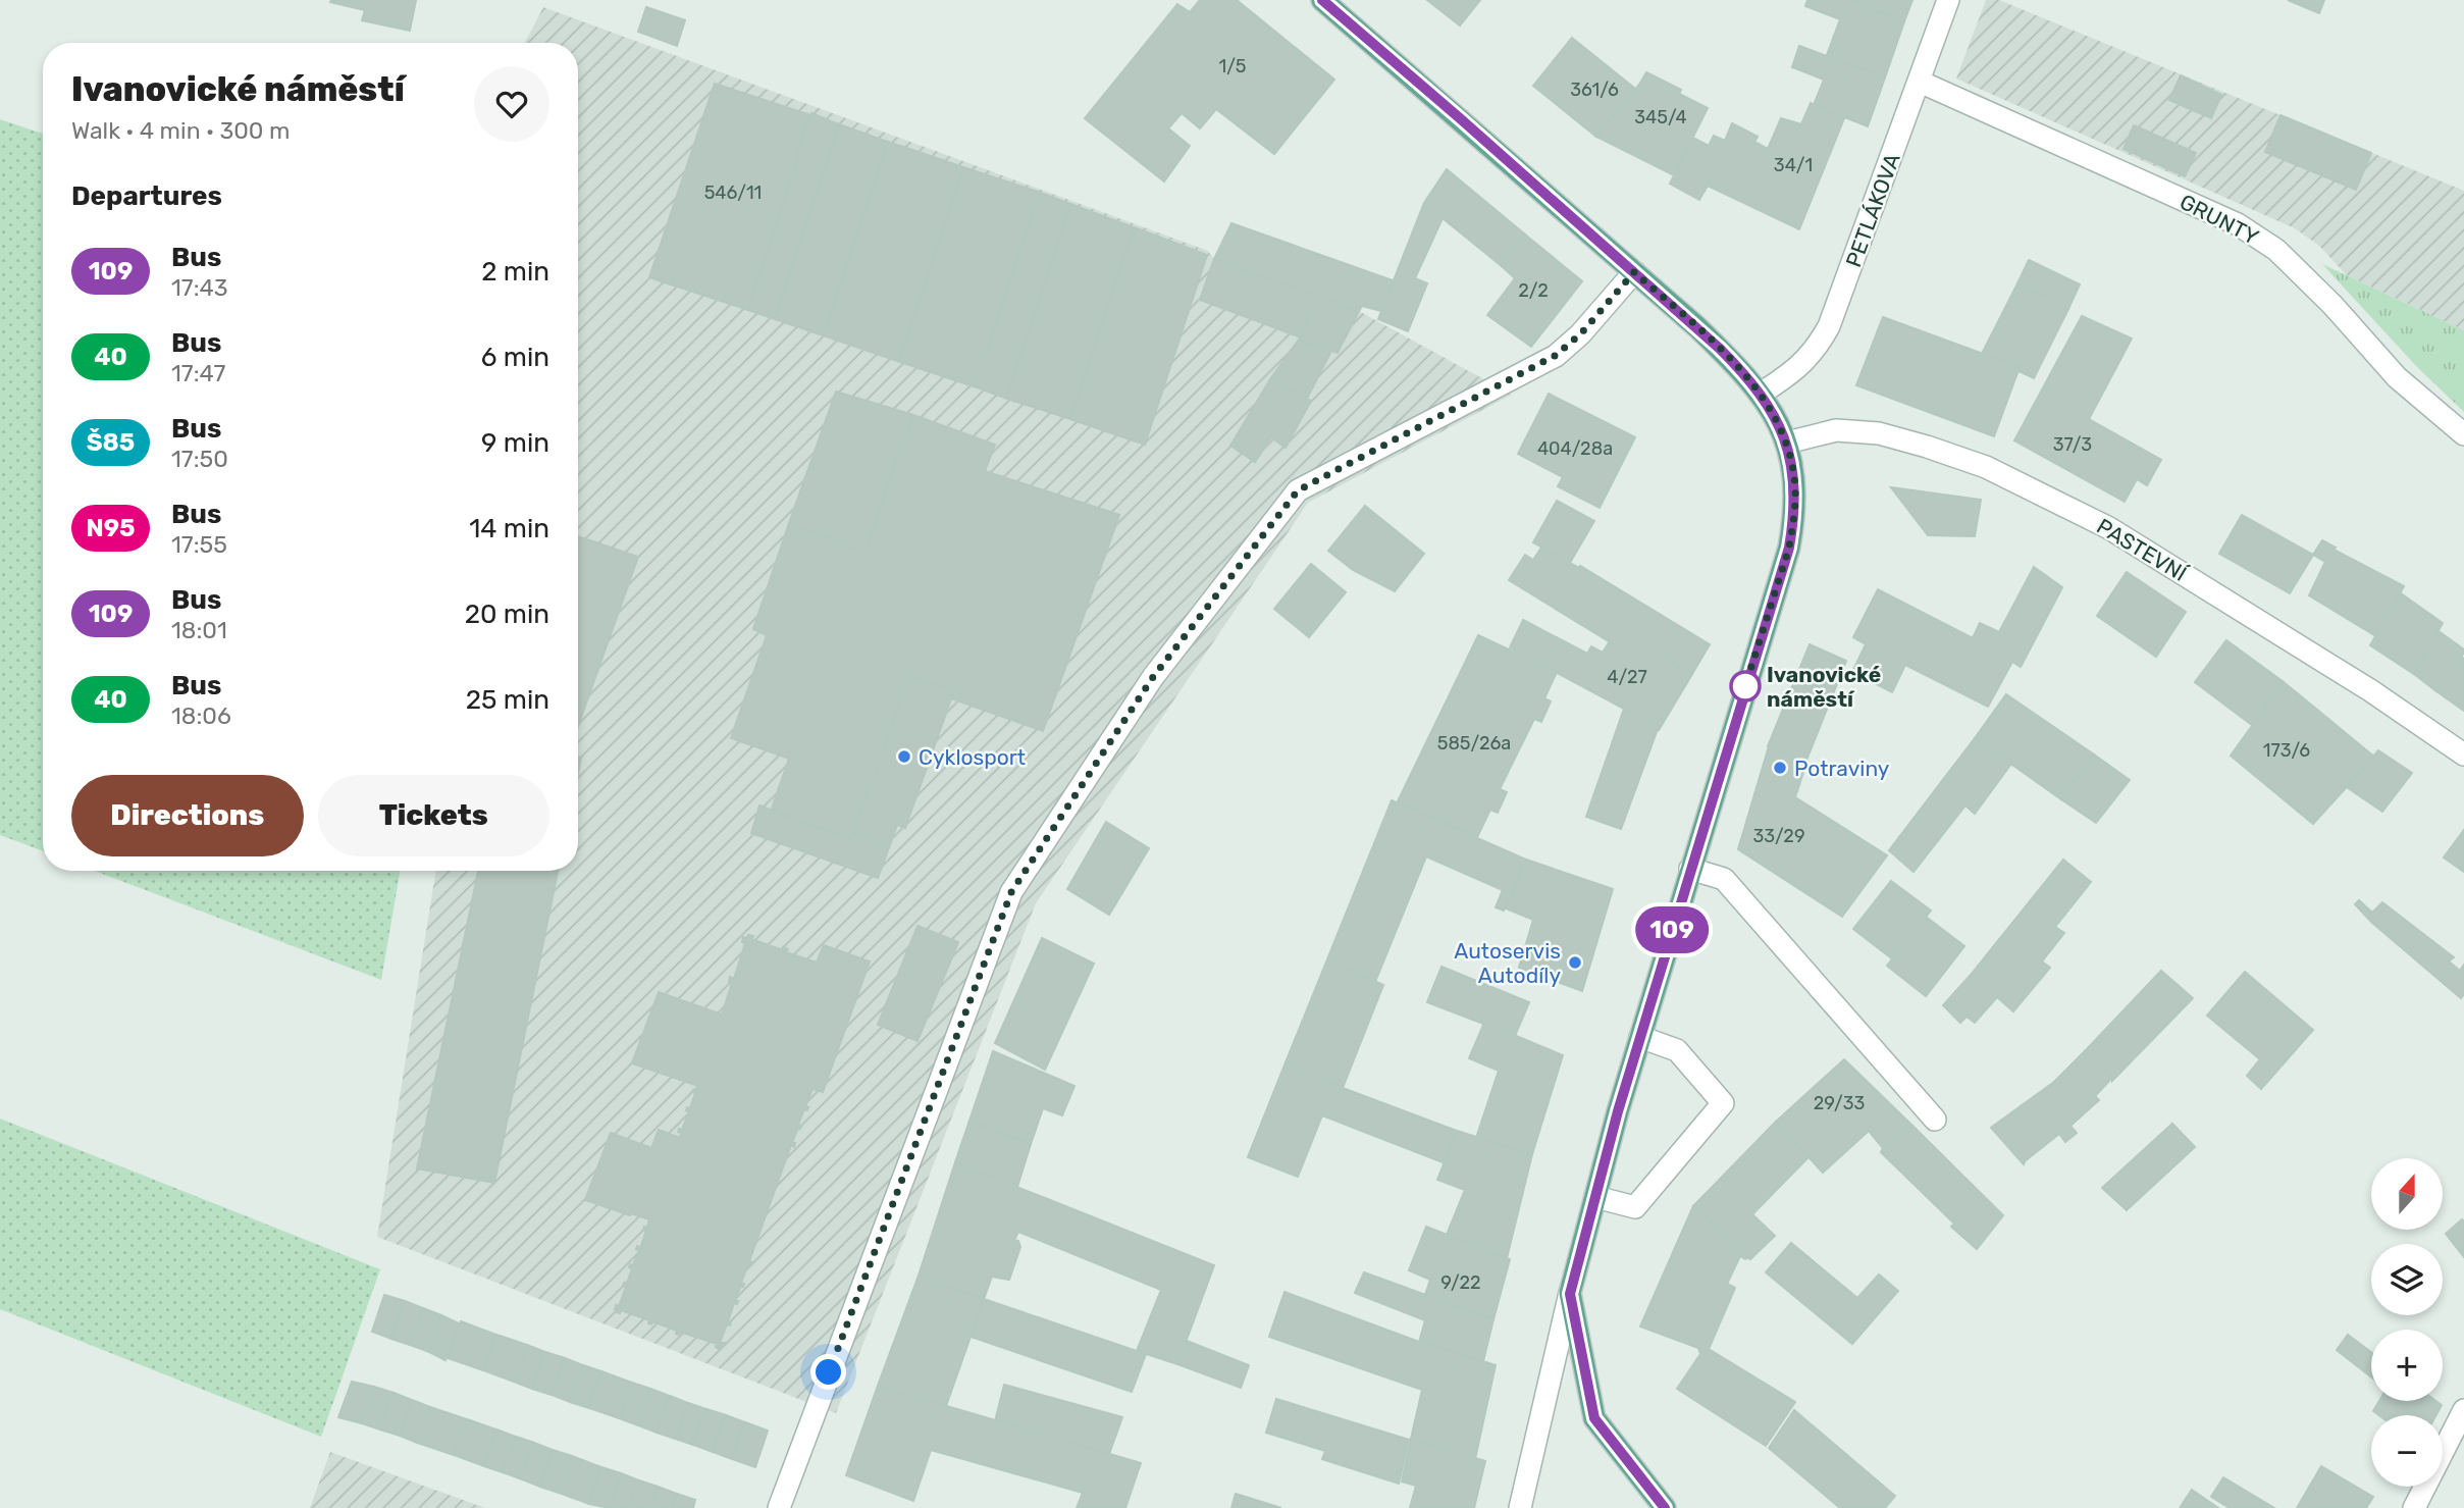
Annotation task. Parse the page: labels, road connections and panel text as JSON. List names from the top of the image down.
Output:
{
  "streets": {
    "street": ["PETLÁKOVA", "GRUNTY", "PASTEVNÍ"]
  },
  "crossings": [
    ["PETLÁKOVA", "GRUNTY"]
  ],
  "places": [
    "Ivanovické náměstí",
    "Cyklosport",
    "Potraviny",
    "Autoservis Autodíly"
  ],
  "lines": ["bus line 109"],
  "house_numbers": [
    "1/5",
    "361/6",
    "345/4",
    "34/1",
    "546/11",
    "2/2",
    "37/3",
    "404/28a",
    "4/27",
    "585/26a",
    "173/6",
    "33/29",
    "29/33",
    "9/22"
  ],
  "north": "top",
  "page": {
    "on_map": "109",
    "heading": [
      ["Ivanovické náměstí", "Walk · 4 min · 300 m"],
      "Departures"
    ],
    "list": [
      {
        "mark": "109",
        "name": "Bus",
        "note": "17:43",
        "value": "2 min"
      },
      {
        "mark": "40",
        "name": "Bus",
        "note": "17:47",
        "value": "6 min"
      },
      {
        "mark": "Š85",
        "name": "Bus",
        "note": "17:50",
        "value": "9 min"
      },
      {
        "mark": "N95",
        "name": "Bus",
        "note": "17:55",
        "value": "14 min"
      },
      {
        "mark": "109",
        "name": "Bus",
        "note": "18:01",
        "value": "20 min"
      },
      {
        "mark": "40",
        "name": "Bus",
        "note": "18:06",
        "value": "25 min"
      }
    ],
    "buttons": ["Directions", "Tickets"],
    "map_buttons": ["+", "−"]
  }
}
